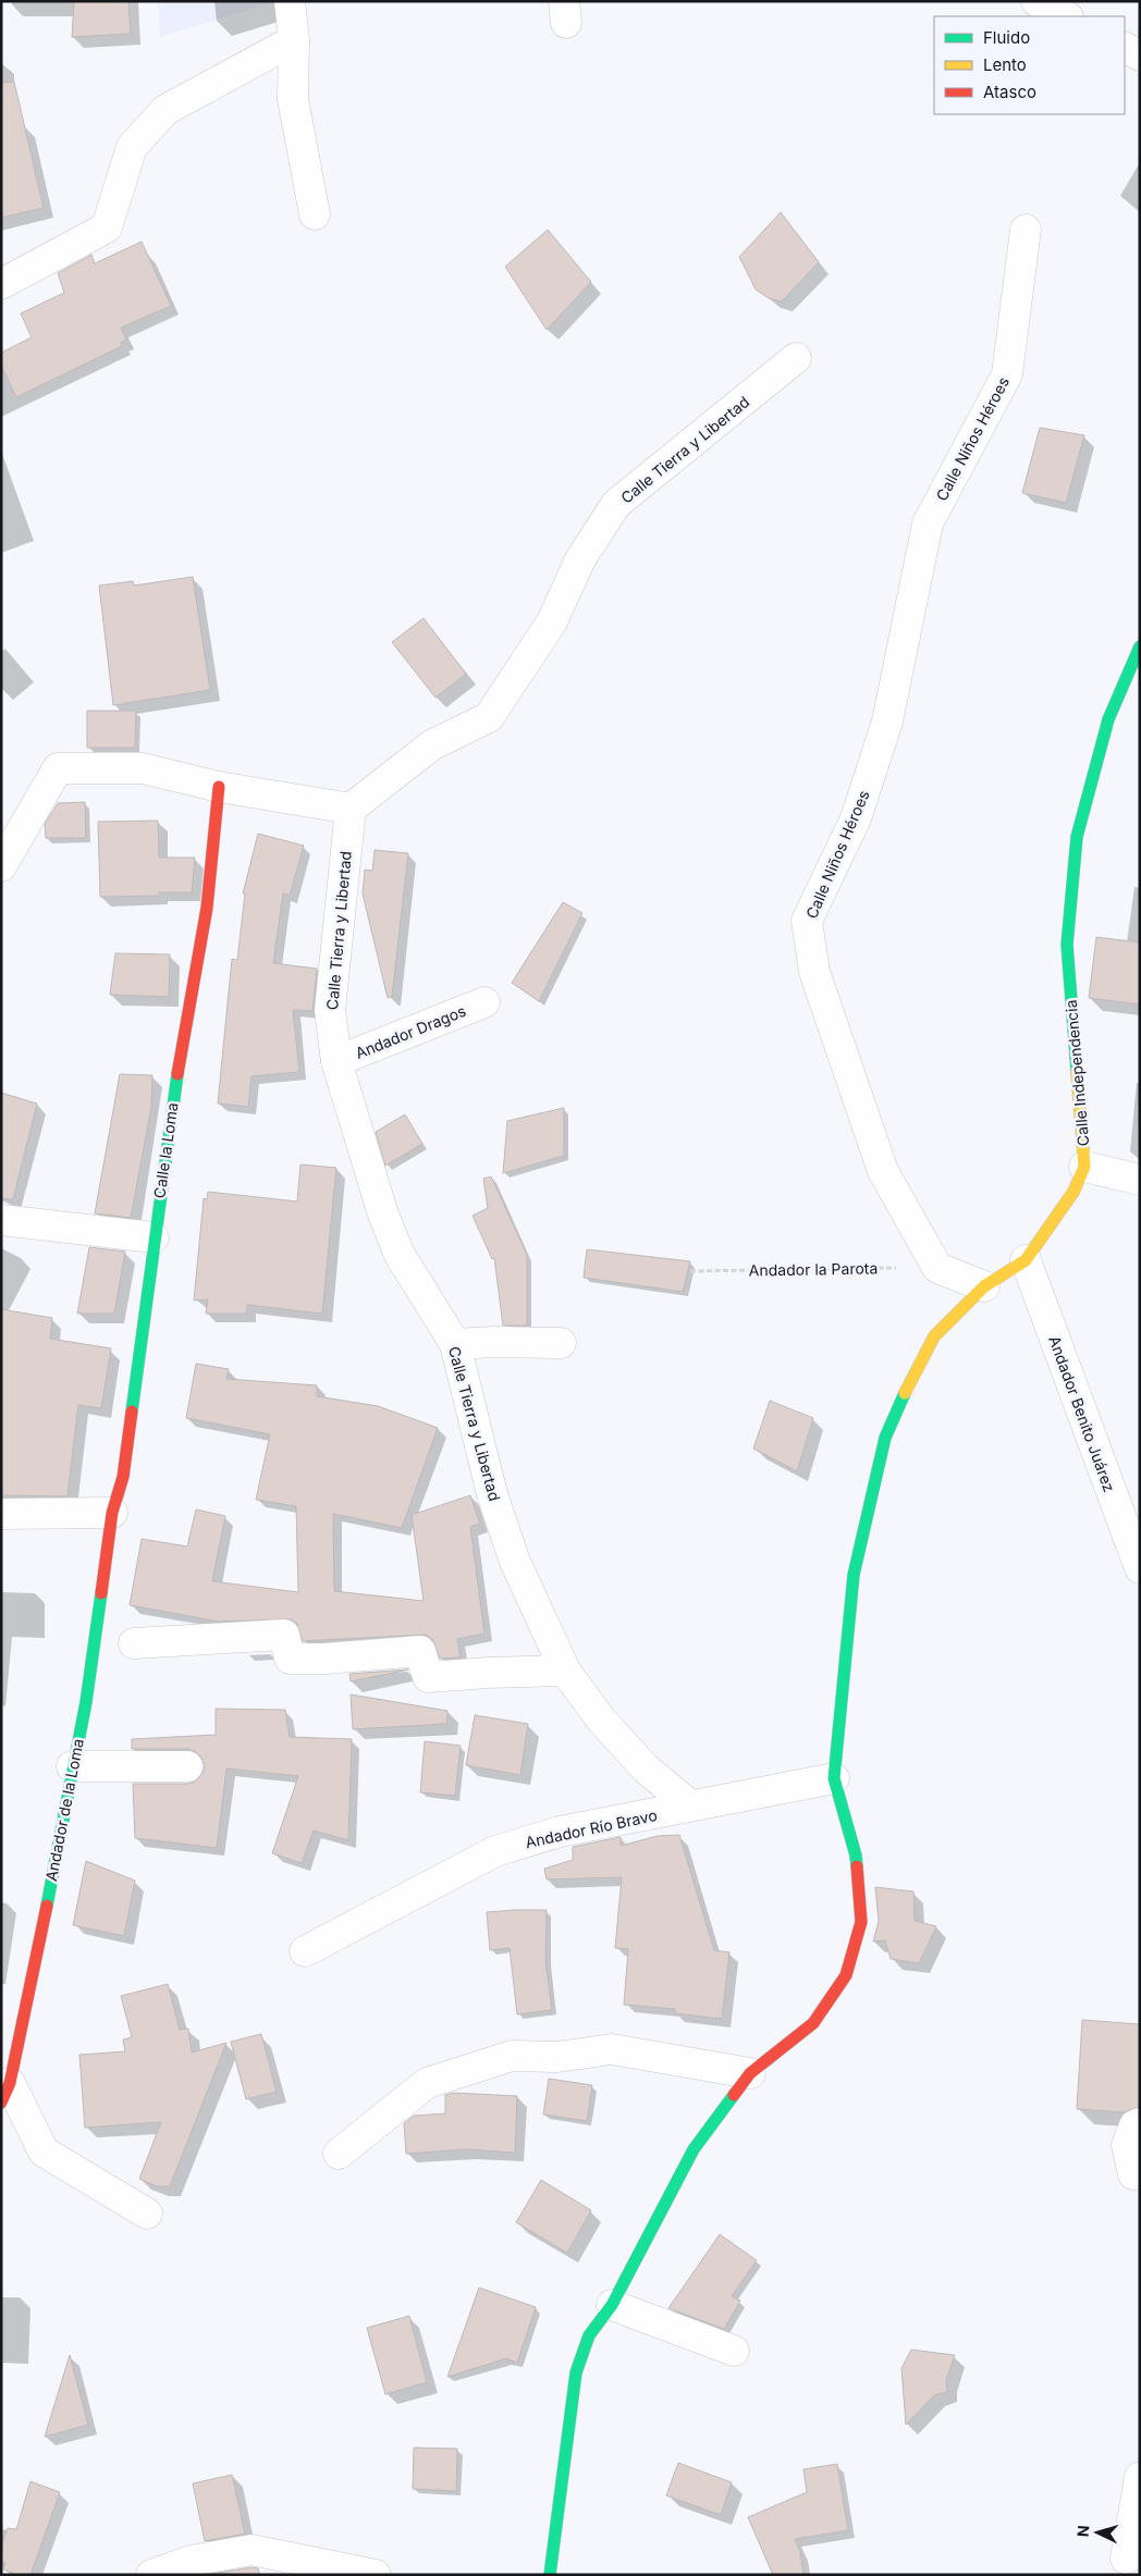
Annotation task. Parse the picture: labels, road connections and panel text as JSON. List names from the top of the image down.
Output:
{
  "streets": {
    "street": [
      "Calle Niños Héroes",
      "Calle Tierra y Libertad",
      "Andador Dragos",
      "Calle Independencia",
      "Calle la Loma",
      "Andador Benito Juárez",
      "Andador de la Loma",
      "Andador Río Bravo"
    ],
    "path": ["Andador la Parota"]
  },
  "crossings": [
    ["Calle Niños Héroes", "Andador la Parota"],
    ["Calle Tierra y Libertad", "Andador Dragos"],
    ["Calle Tierra y Libertad", "Andador Río Bravo"],
    ["Calle Independencia", "Andador Benito Juárez"],
    ["Calle Independencia", "Andador Río Bravo"],
    ["Calle la Loma", "Andador de la Loma"]
  ],
  "legend": ["Fluido", "Lento", "Atasco"],
  "north": "left"
}
